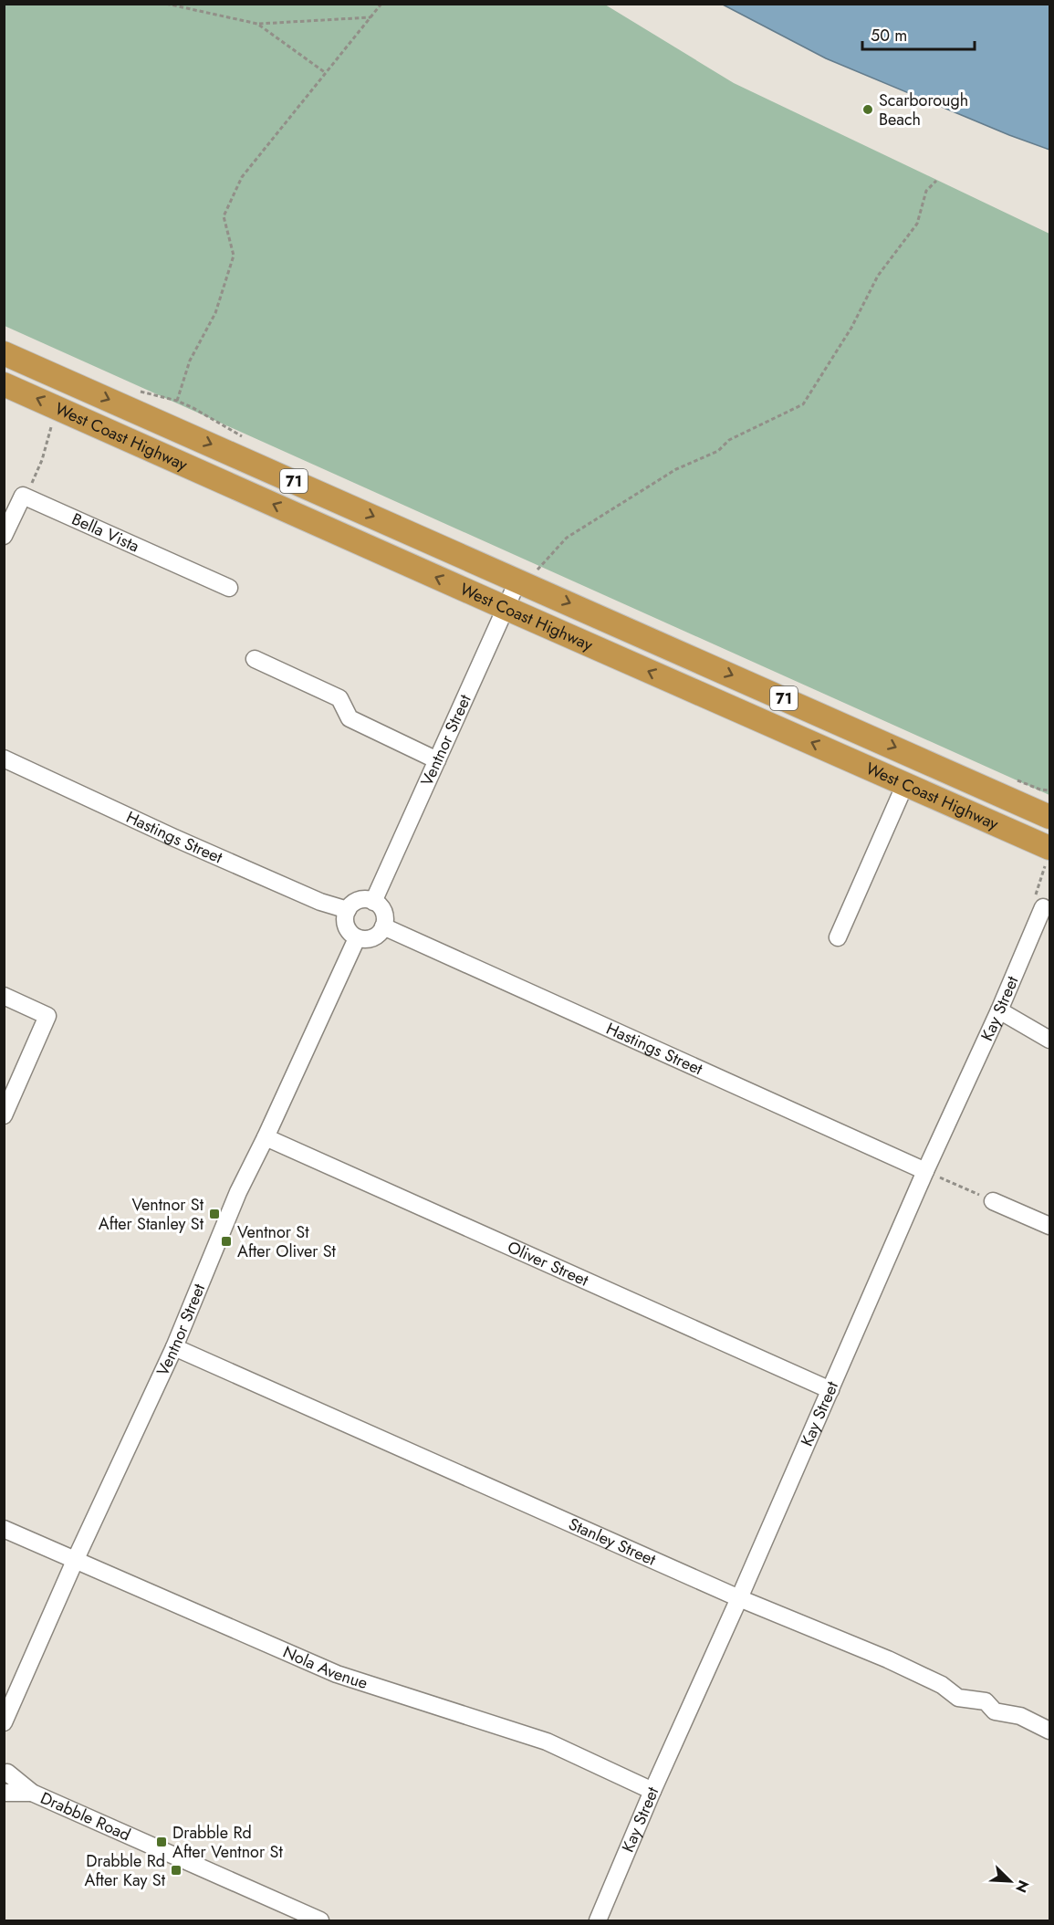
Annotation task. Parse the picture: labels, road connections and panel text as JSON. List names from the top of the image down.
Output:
{
  "streets": {
    "highway": ["West Coast Highway", "71"],
    "street": [
      "Bella Vista",
      "Ventnor Street",
      "Hastings Street",
      "Kay Street",
      "Oliver Street",
      "Stanley Street",
      "Nola Avenue",
      "Drabble Road"
    ]
  },
  "crossings": [
    ["West Coast Highway", "Ventnor Street"],
    ["Ventnor Street", "Hastings Street"],
    ["Ventnor Street", "Oliver Street"],
    ["Ventnor Street", "Stanley Street"],
    ["Ventnor Street", "Nola Avenue"],
    ["Hastings Street", "Kay Street"],
    ["Kay Street", "Oliver Street"],
    ["Kay Street", "Stanley Street"],
    ["Kay Street", "Nola Avenue"]
  ],
  "places": {
    "other": ["Scarborough Beach"],
    "transit": [
      "Ventnor St After Stanley St",
      "Ventnor St After Oliver St",
      "Drabble Rd After Ventnor St",
      "Drabble Rd After Kay St"
    ]
  },
  "scale_bar": "50 m",
  "north": "bottom right"
}
